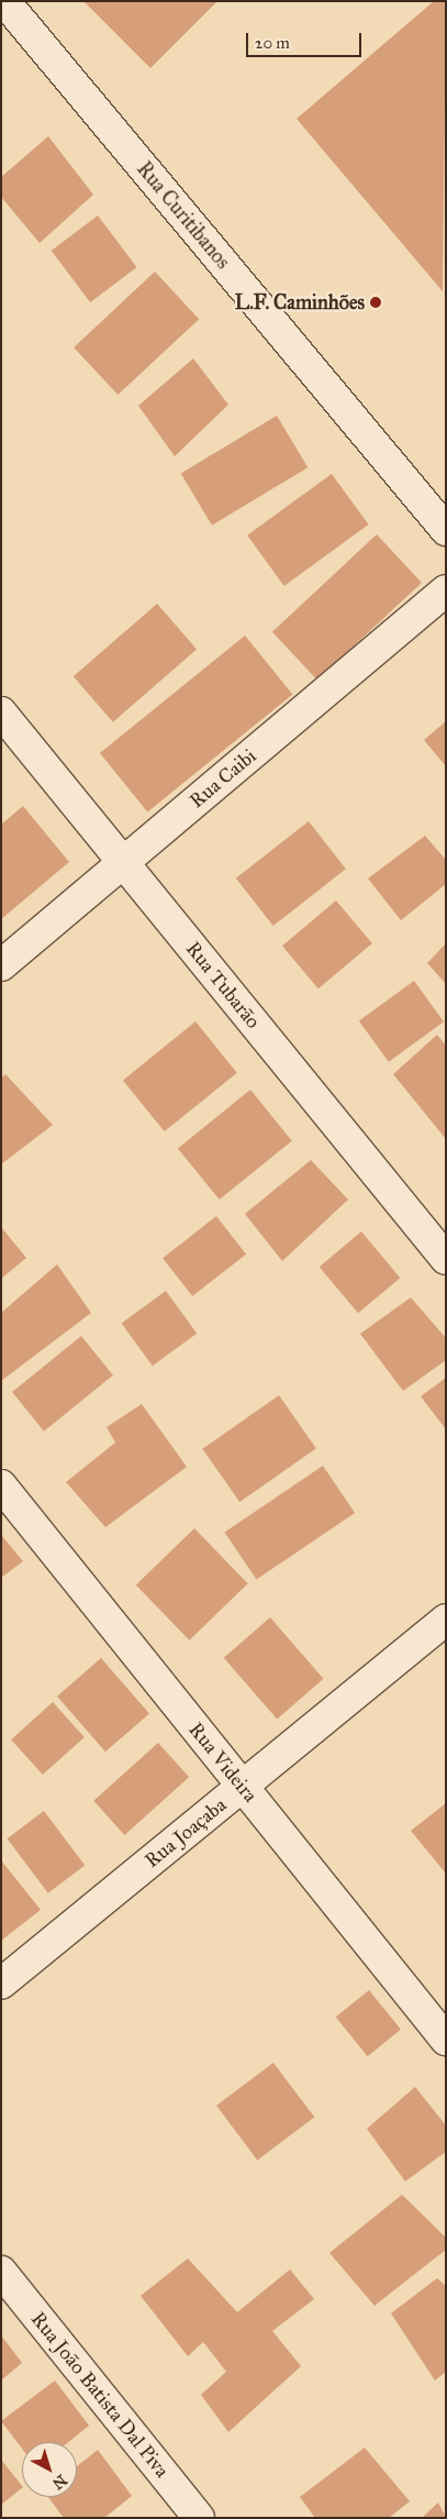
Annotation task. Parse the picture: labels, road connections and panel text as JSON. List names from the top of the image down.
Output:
{
  "streets": {
    "street": [
      "Rua Curitibanos",
      "Rua Caibi",
      "Rua Tubarão",
      "Rua Videira",
      "Rua Joaçaba",
      "Rua João Batista Dal Piva"
    ]
  },
  "crossings": [
    ["Rua Caibi", "Rua Tubarão"],
    ["Rua Videira", "Rua Joaçaba"]
  ],
  "places": ["L.F. Caminhões"],
  "scale_bar": "20 m",
  "north": "bottom right"
}
